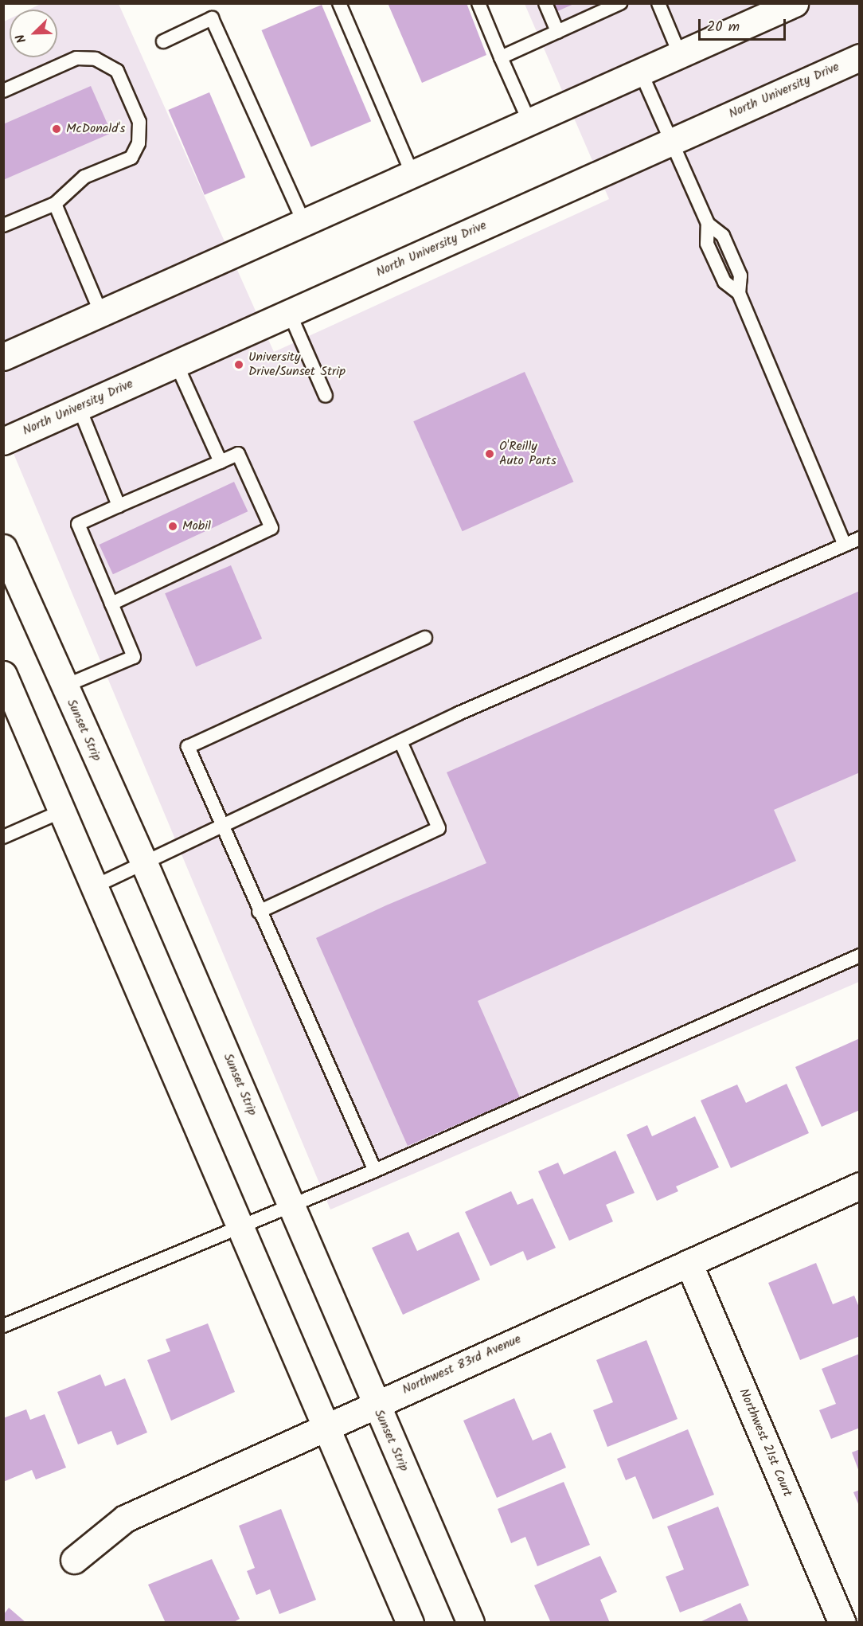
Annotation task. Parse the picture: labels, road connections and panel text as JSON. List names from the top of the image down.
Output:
{
  "streets": {
    "street": [
      "North University Drive",
      "Sunset Strip",
      "Northwest 83rd Avenue",
      "Northwest 21st Court"
    ]
  },
  "crossings": [
    ["Sunset Strip", "Northwest 83rd Avenue"],
    ["Northwest 83rd Avenue", "Northwest 21st Court"]
  ],
  "places": [
    "McDonald's",
    "University Drive/Sunset Strip",
    "O'Reilly Auto Parts",
    "Mobil"
  ],
  "scale_bar": "20 m",
  "north": "bottom left"
}
